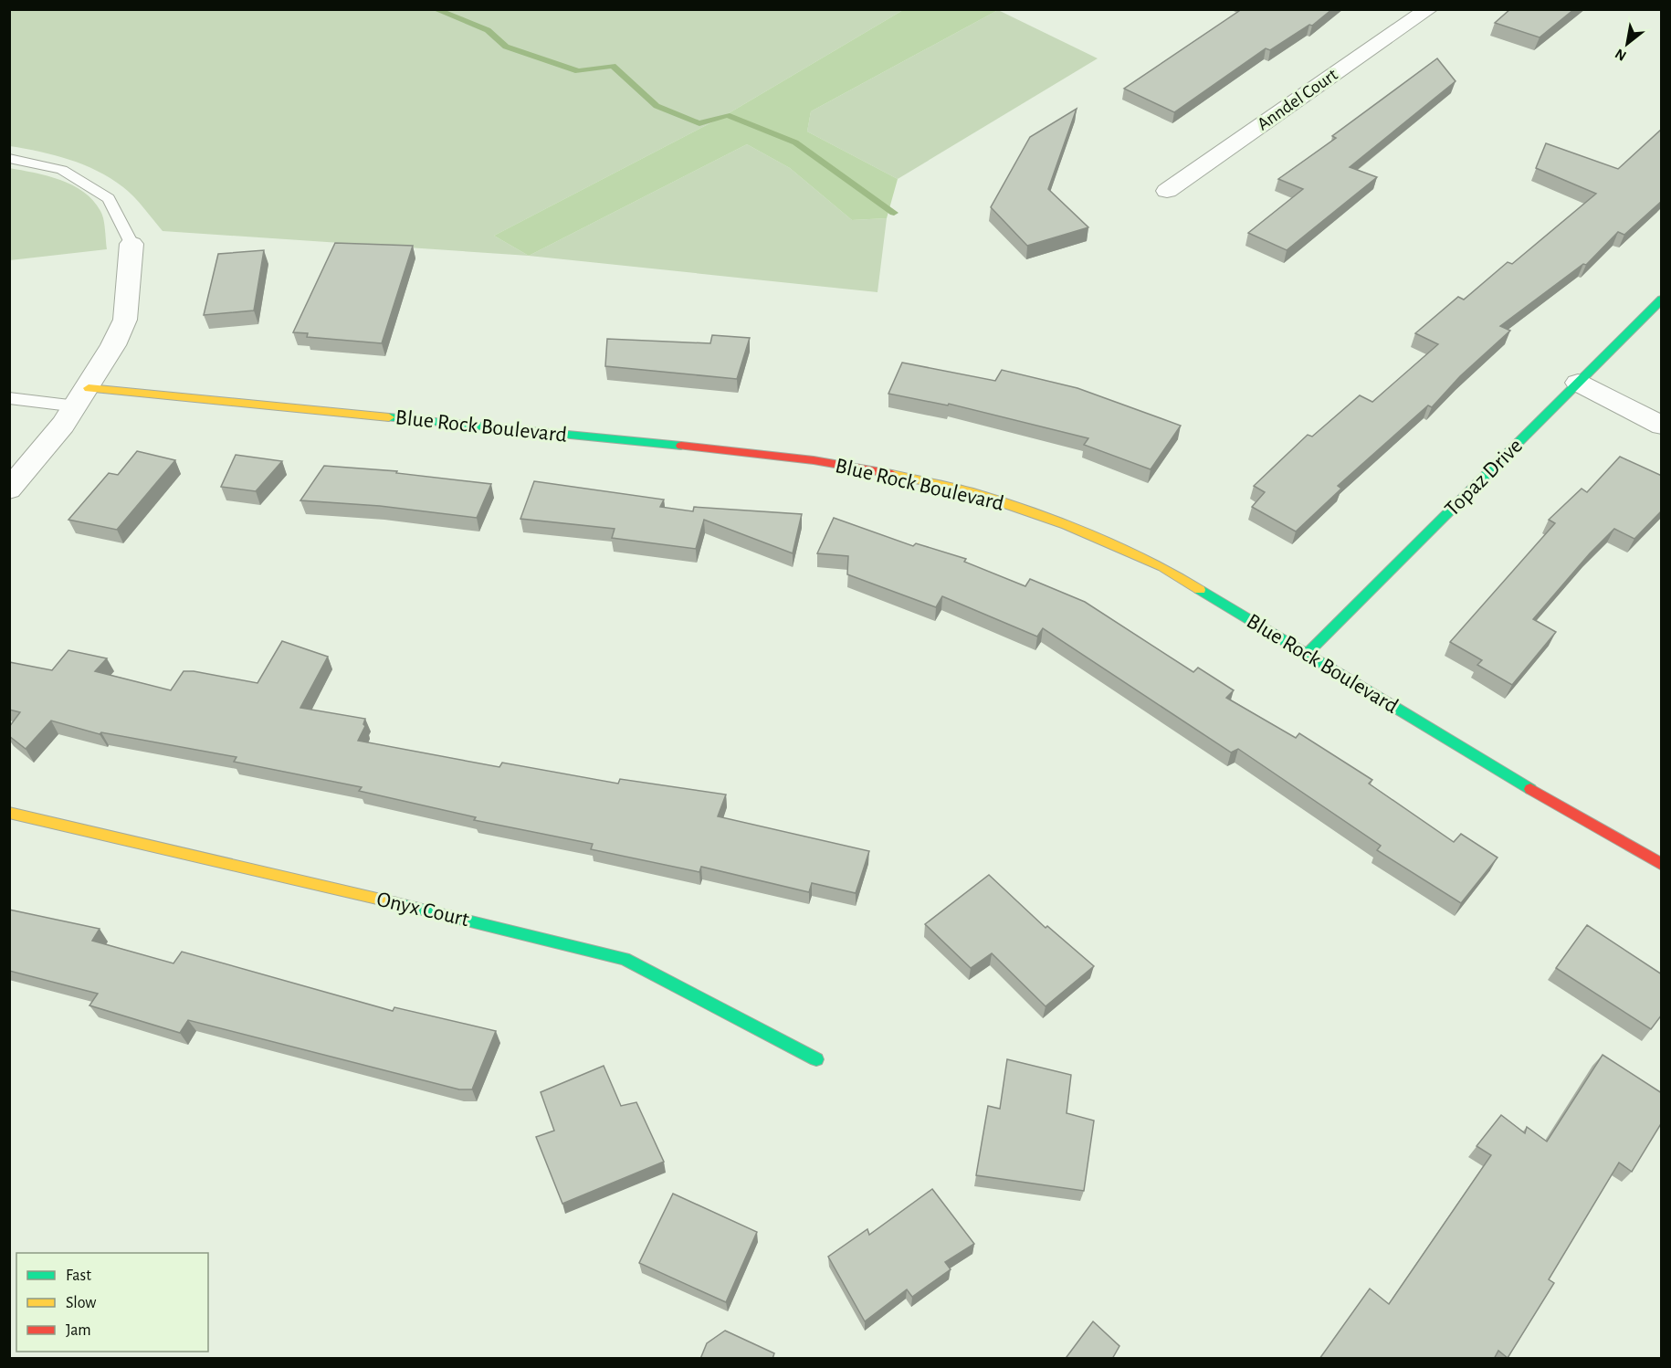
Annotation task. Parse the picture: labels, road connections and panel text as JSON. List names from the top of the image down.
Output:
{
  "streets": {
    "street": [
      "Anndel Court",
      "Blue Rock Boulevard",
      "Topaz Drive",
      "Onyx Court"
    ]
  },
  "crossings": [
    ["Blue Rock Boulevard", "Topaz Drive"]
  ],
  "legend": ["Fast", "Slow", "Jam"],
  "north": "bottom left"
}
